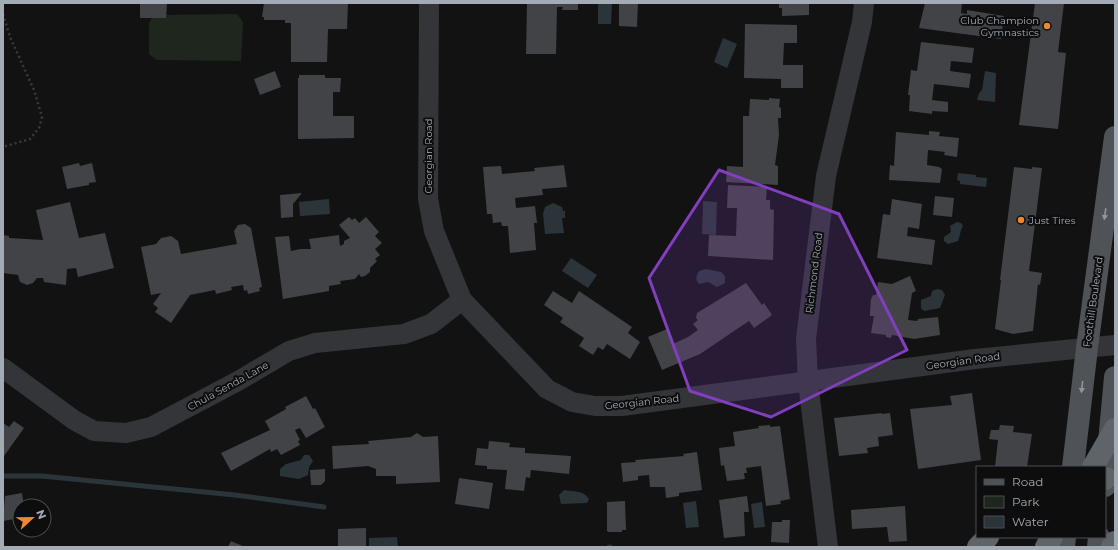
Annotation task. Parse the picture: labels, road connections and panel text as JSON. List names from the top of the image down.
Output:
{
  "streets": {
    "main road": ["Foothill Boulevard"],
    "street": ["Georgian Road", "Richmond Road", "Chula Senda Lane"]
  },
  "crossings": [
    ["Georgian Road", "Richmond Road"],
    ["Georgian Road", "Foothill Boulevard"],
    ["Georgian Road", "Chula Senda Lane"]
  ],
  "one_way": ["Foothill Boulevard"],
  "places": ["Club Champion Gymnastics", "Just Tires"],
  "legend": ["Road", "Park", "Water"],
  "north": "right"
}
